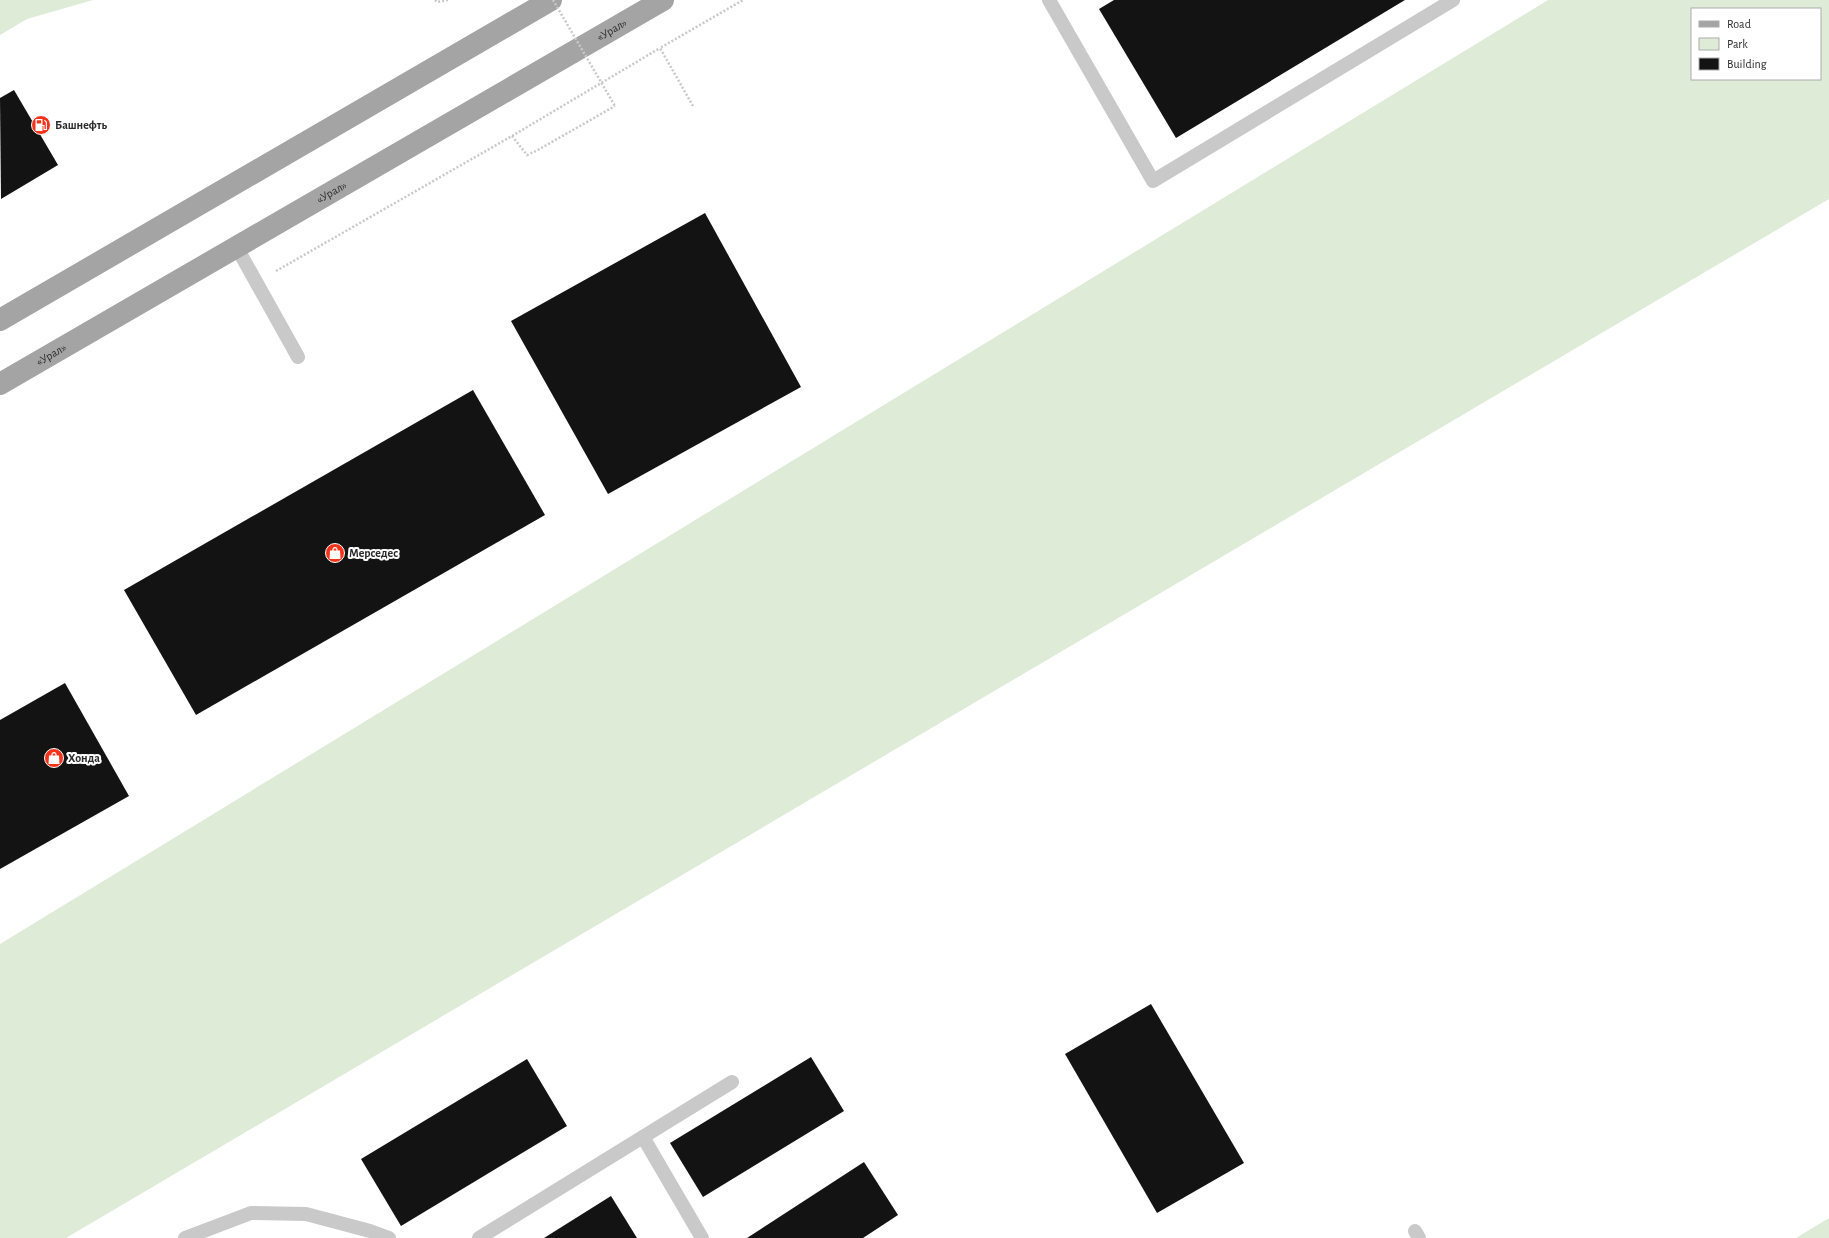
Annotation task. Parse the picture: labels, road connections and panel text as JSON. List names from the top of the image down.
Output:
{
  "streets": {
    "main road": ["«Урал»"]
  },
  "places": {
    "fuel station": ["Башнефть"],
    "shop": ["Мерседес", "Хонда"]
  },
  "legend": ["Road", "Park", "Building"]
}
